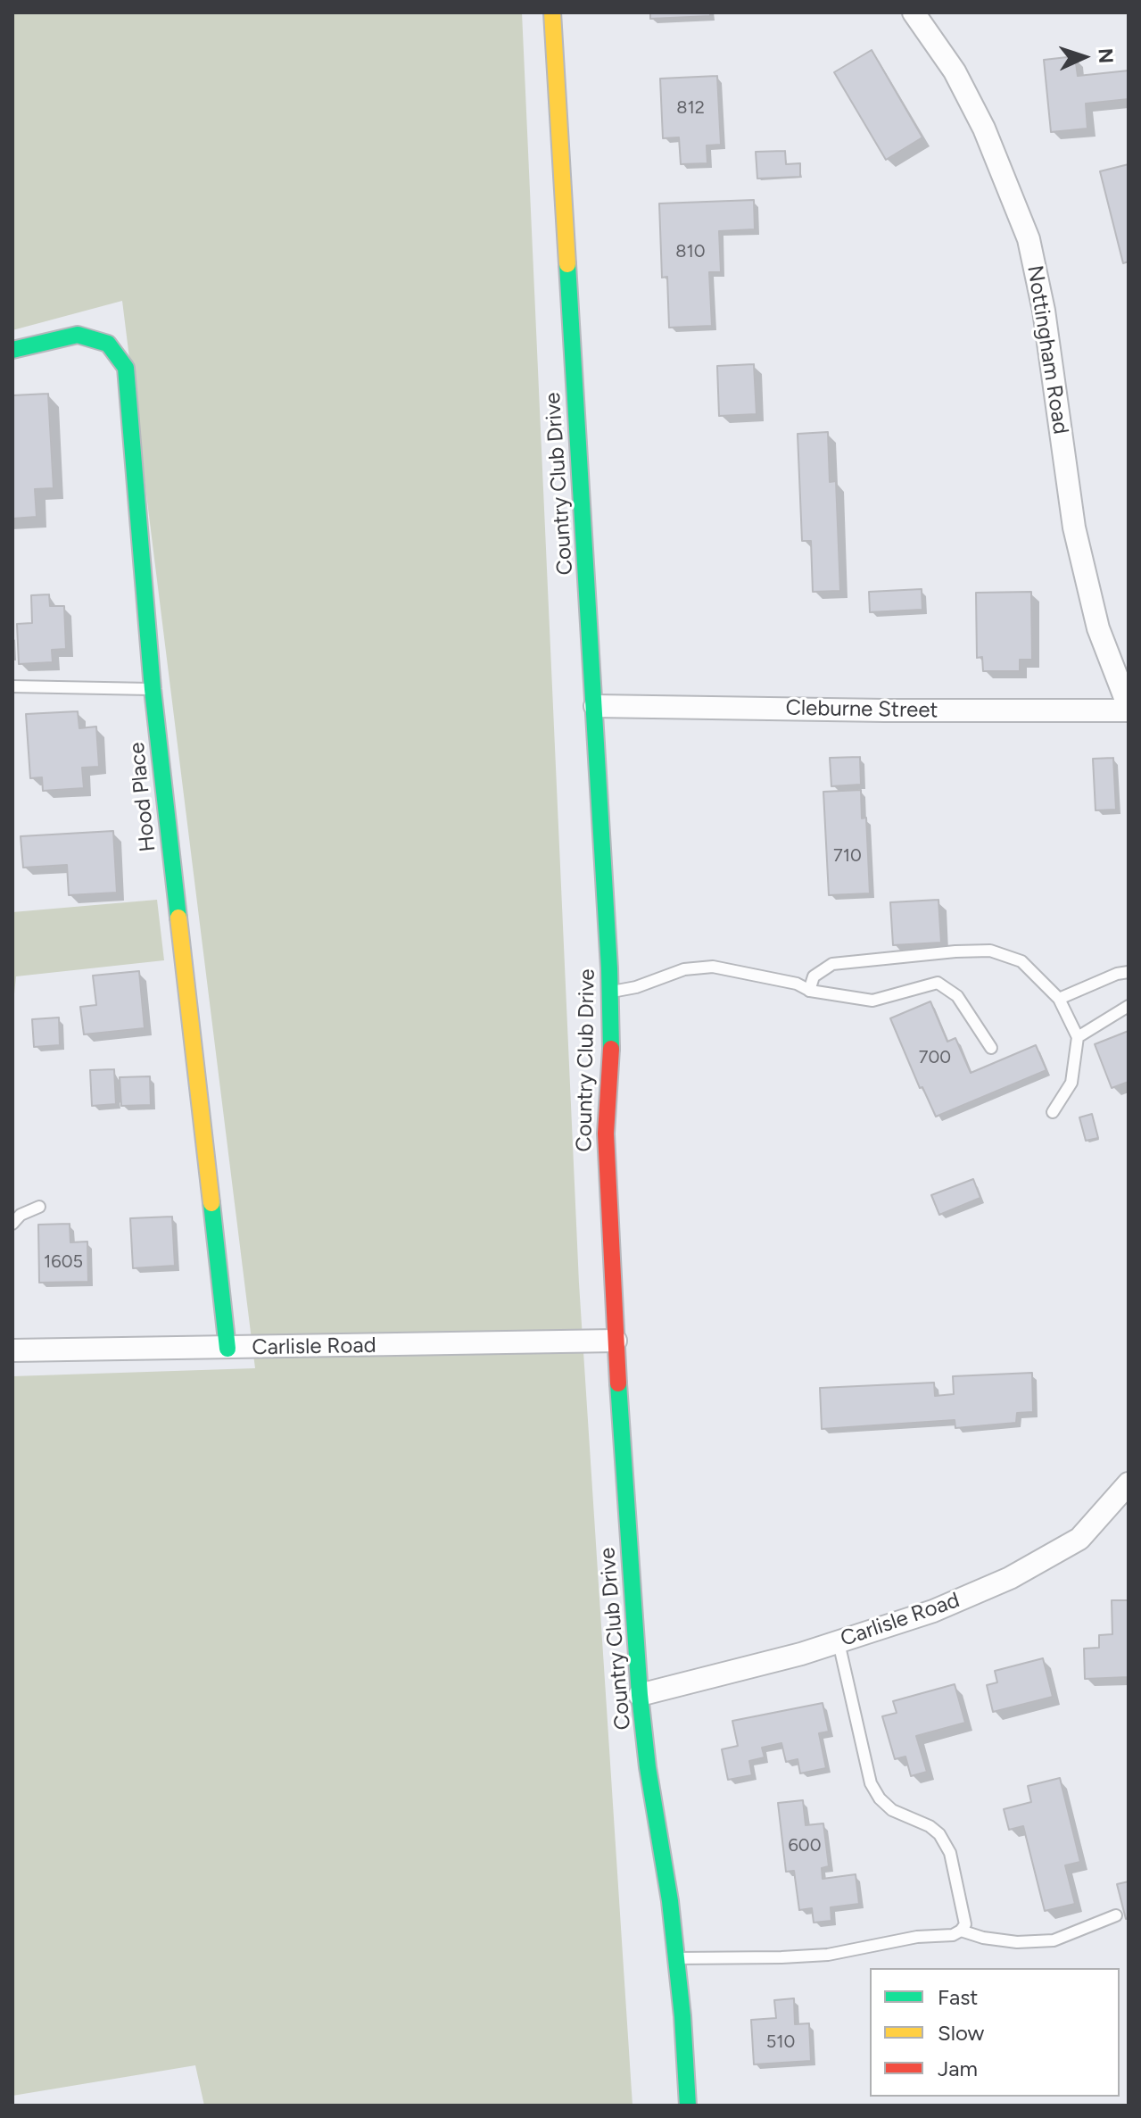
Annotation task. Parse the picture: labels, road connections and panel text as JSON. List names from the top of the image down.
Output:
{
  "streets": {
    "street": [
      "Nottingham Road",
      "Country Club Drive",
      "Cleburne Street",
      "Hood Place",
      "Carlisle Road"
    ]
  },
  "crossings": [
    ["Nottingham Road", "Cleburne Street"],
    ["Country Club Drive", "Cleburne Street"],
    ["Country Club Drive", "Carlisle Road"],
    ["Hood Place", "Carlisle Road"]
  ],
  "house_numbers": [
    "812",
    "810",
    "710",
    "700",
    "1605",
    "600",
    "510"
  ],
  "legend": ["Fast", "Slow", "Jam"],
  "north": "right"
}
